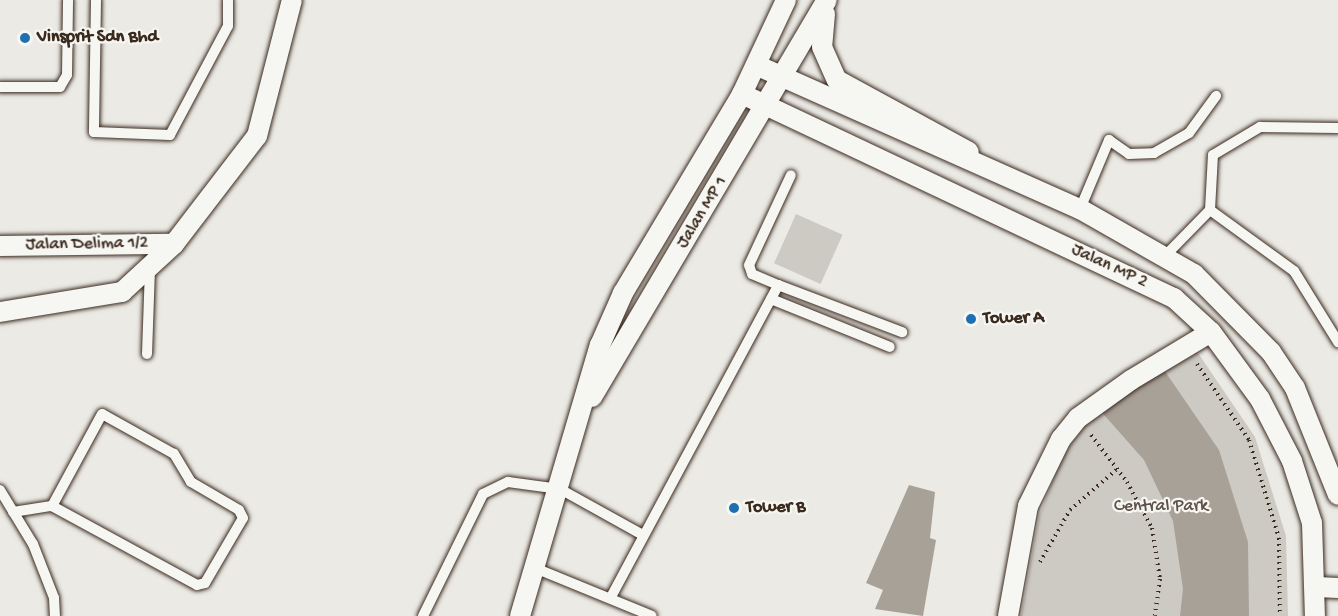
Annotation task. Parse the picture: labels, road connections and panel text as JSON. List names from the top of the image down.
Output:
{
  "streets": {
    "street": ["Jalan MP 1", "Jalan Delima 1/2", "Jalan MP 2"]
  },
  "crossings": [
    ["Jalan MP 1", "Jalan MP 2"]
  ],
  "parks": ["Central Park"],
  "places": ["Vinsprit Sdn Bhd", "Tower A", "Tower B"]
}
